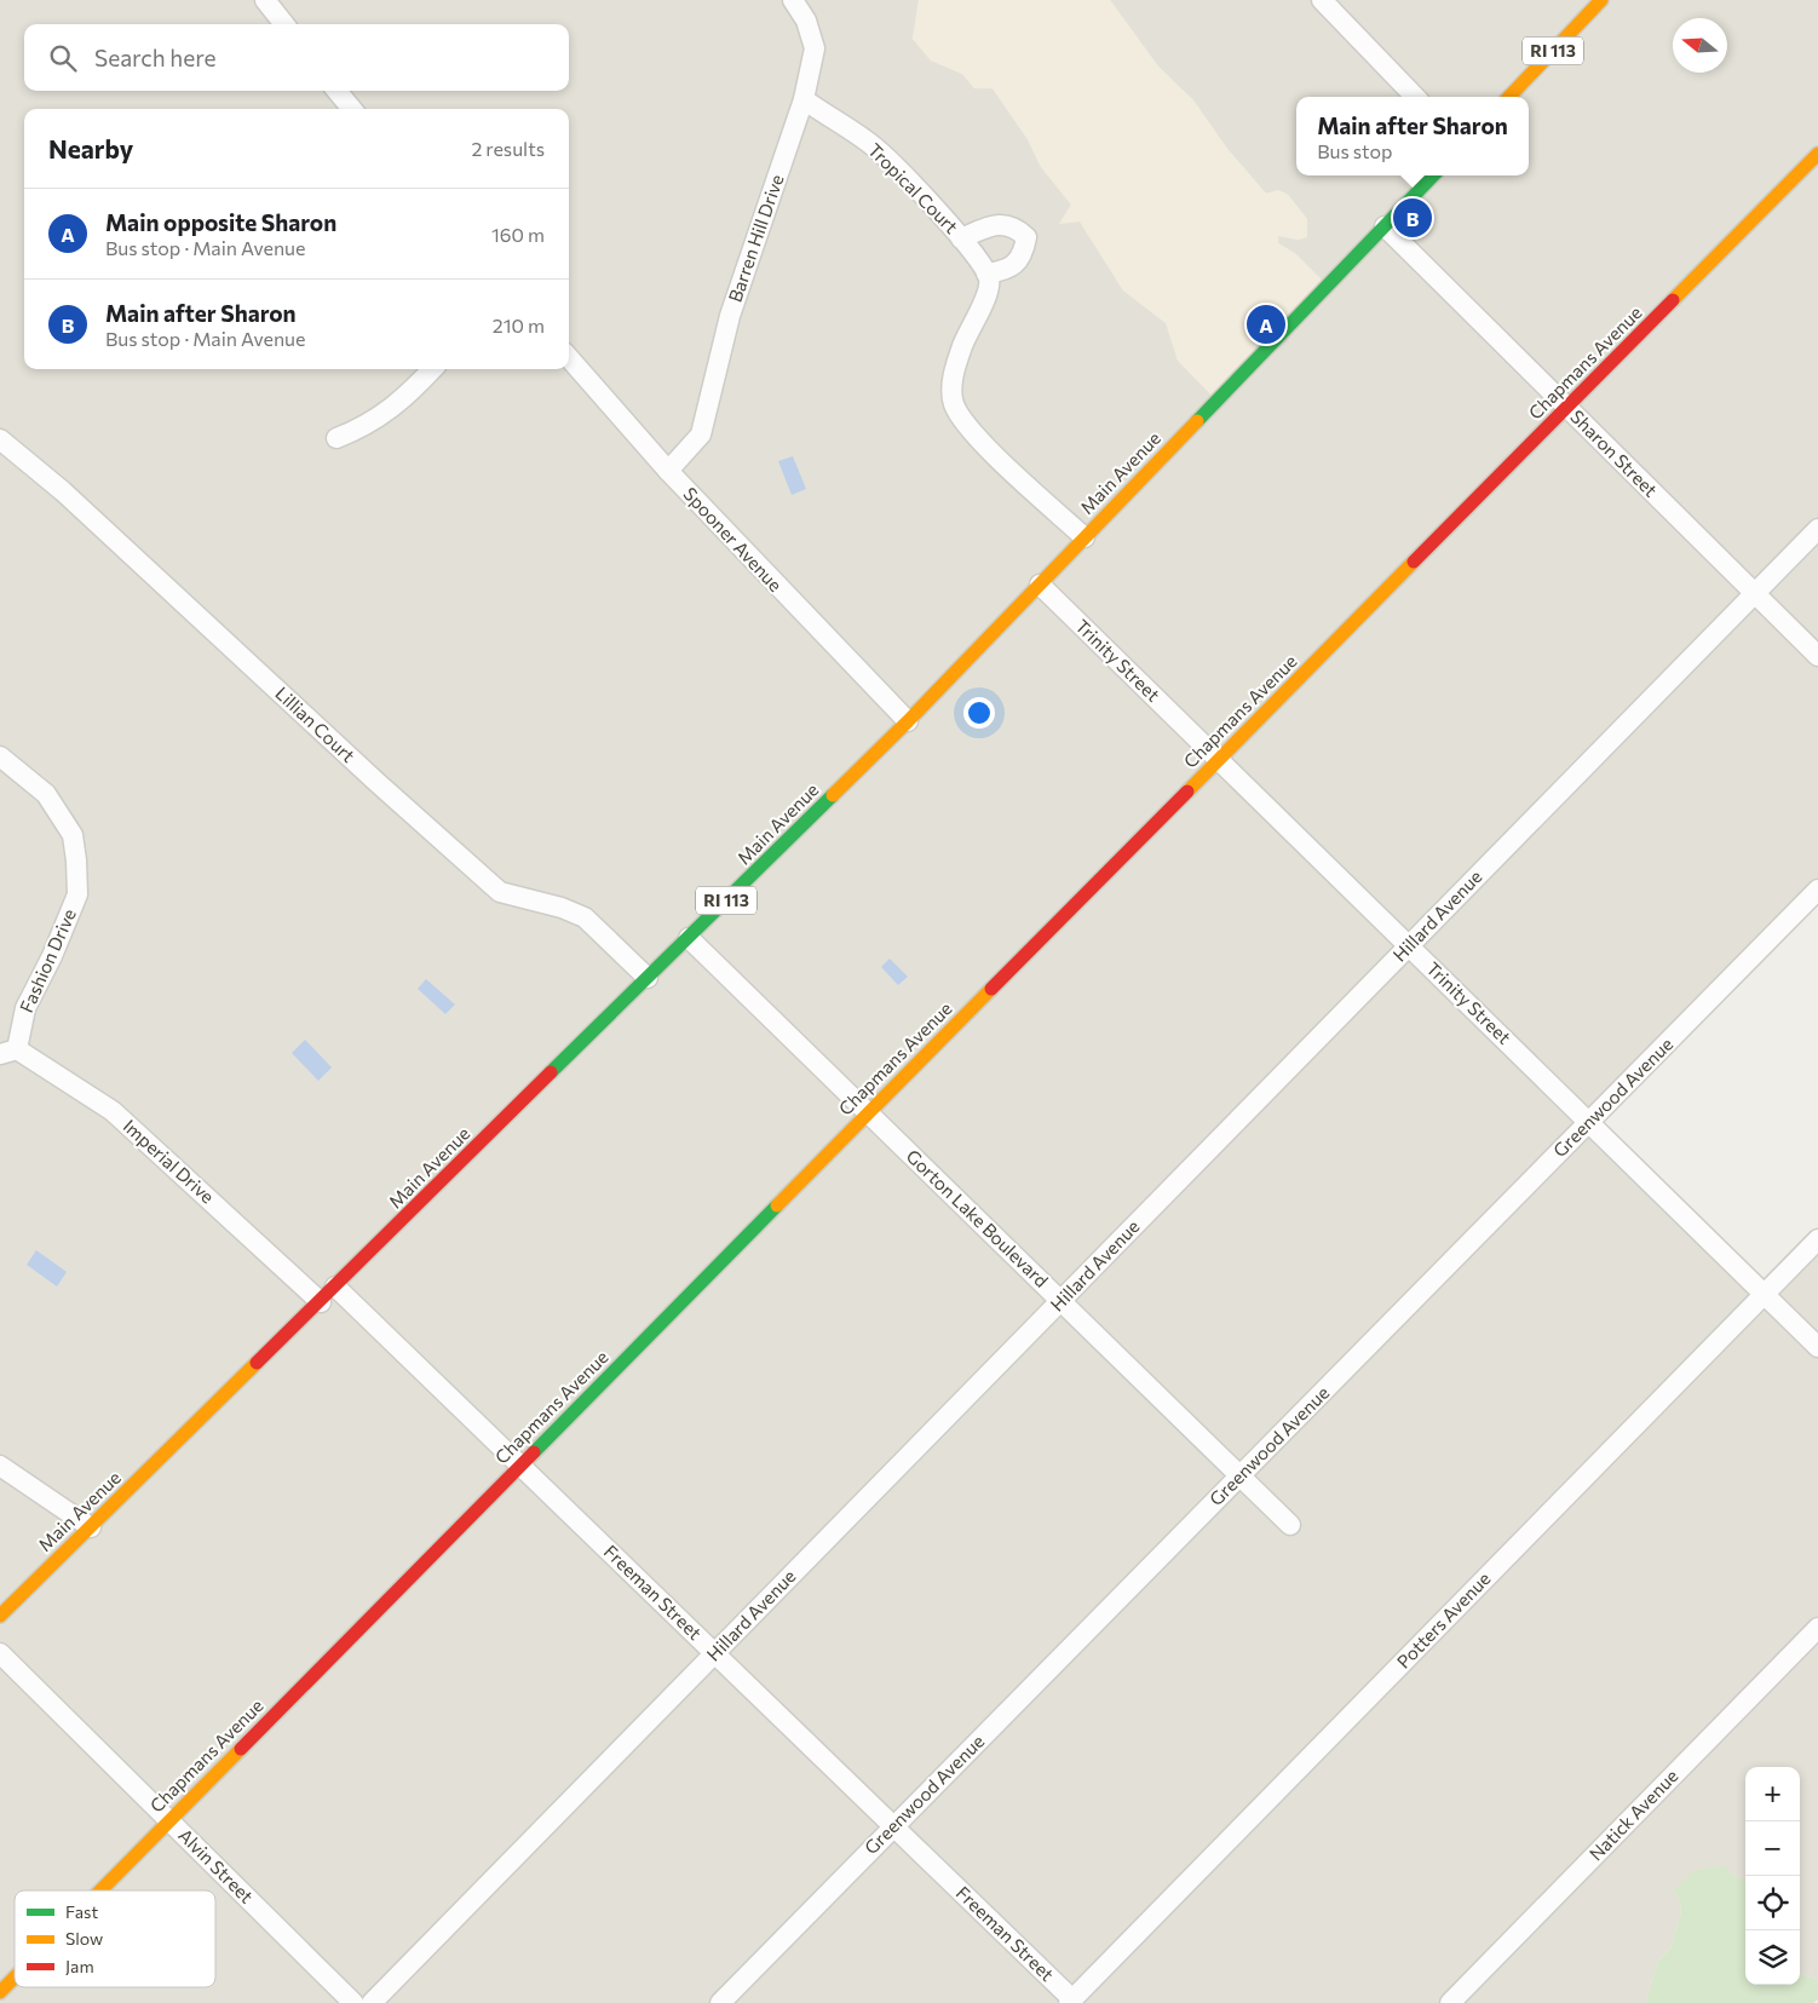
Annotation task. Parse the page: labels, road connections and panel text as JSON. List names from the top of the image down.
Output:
{
  "streets": {
    "street": [
      "RI 113",
      "Tropical Court",
      "Barren Hill Drive",
      "Chapmans Avenue",
      "Sharon Street",
      "Main Avenue",
      "Spooner Avenue",
      "Trinity Street",
      "Lillian Court",
      "Hillard Avenue",
      "Fashion Drive",
      "Greenwood Avenue",
      "Imperial Drive",
      "Gorton Lake Boulevard",
      "Freeman Street",
      "Potters Avenue",
      "Natick Avenue",
      "Alvin Street"
    ]
  },
  "crossings": [
    ["Tropical Court", "Barren Hill Drive"],
    ["Barren Hill Drive", "Spooner Avenue"],
    ["Chapmans Avenue", "Sharon Street"],
    ["Chapmans Avenue", "Trinity Street"],
    ["Chapmans Avenue", "Gorton Lake Boulevard"],
    ["Chapmans Avenue", "Freeman Street"],
    ["Chapmans Avenue", "Alvin Street"],
    ["Sharon Street", "Main Avenue"],
    ["Sharon Street", "Hillard Avenue"],
    ["Main Avenue", "Spooner Avenue"],
    ["Main Avenue", "Trinity Street"],
    ["Main Avenue", "Lillian Court"],
    ["Main Avenue", "Imperial Drive"],
    ["Main Avenue", "Gorton Lake Boulevard"],
    ["Main Avenue", "Freeman Street"],
    ["Trinity Street", "Hillard Avenue"],
    ["Trinity Street", "Greenwood Avenue"],
    ["Trinity Street", "Potters Avenue"],
    ["Hillard Avenue", "Gorton Lake Boulevard"],
    ["Hillard Avenue", "Freeman Street"],
    ["Fashion Drive", "Imperial Drive"],
    ["Greenwood Avenue", "Gorton Lake Boulevard"],
    ["Greenwood Avenue", "Freeman Street"],
    ["Freeman Street", "Potters Avenue"]
  ],
  "legend": ["Fast", "Slow", "Jam"],
  "north": "left",
  "page": {
    "search": "Search here",
    "popup": ["Main after Sharon", "Bus stop"],
    "heading": ["Nearby", "2 results"],
    "list": [
      {
        "mark": "A",
        "name": "Main opposite Sharon",
        "note": "Bus stop · Main Avenue",
        "value": "160 m"
      },
      {
        "mark": "B",
        "name": "Main after Sharon",
        "note": "Bus stop · Main Avenue",
        "value": "210 m"
      }
    ],
    "pins": ["B", "A"],
    "map_buttons": ["+", "−"]
  }
}
